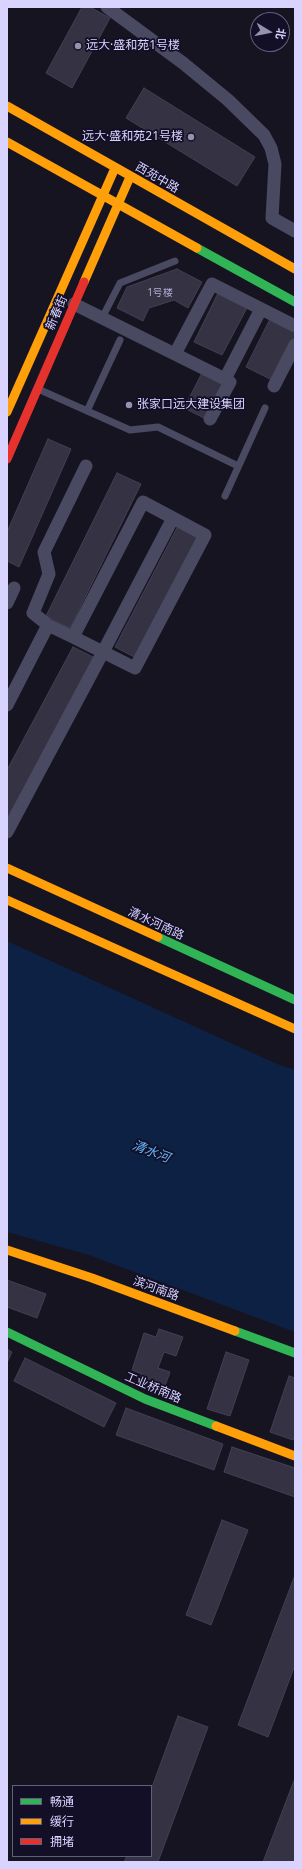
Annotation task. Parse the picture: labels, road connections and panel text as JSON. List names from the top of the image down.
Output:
{
  "streets": {
    "main road": [
      "西苑中路",
      "新春街",
      "清水河南路",
      "滨河南路",
      "工业桥南路"
    ]
  },
  "crossings": [
    ["西苑中路", "新春街"]
  ],
  "water": ["清水河"],
  "places": ["远大·盛和苑1号楼", "远大·盛和苑21号楼", "张家口远大建设集团"],
  "house_numbers": ["1号楼"],
  "legend": ["畅通", "缓行", "拥堵"],
  "north": "right"
}
